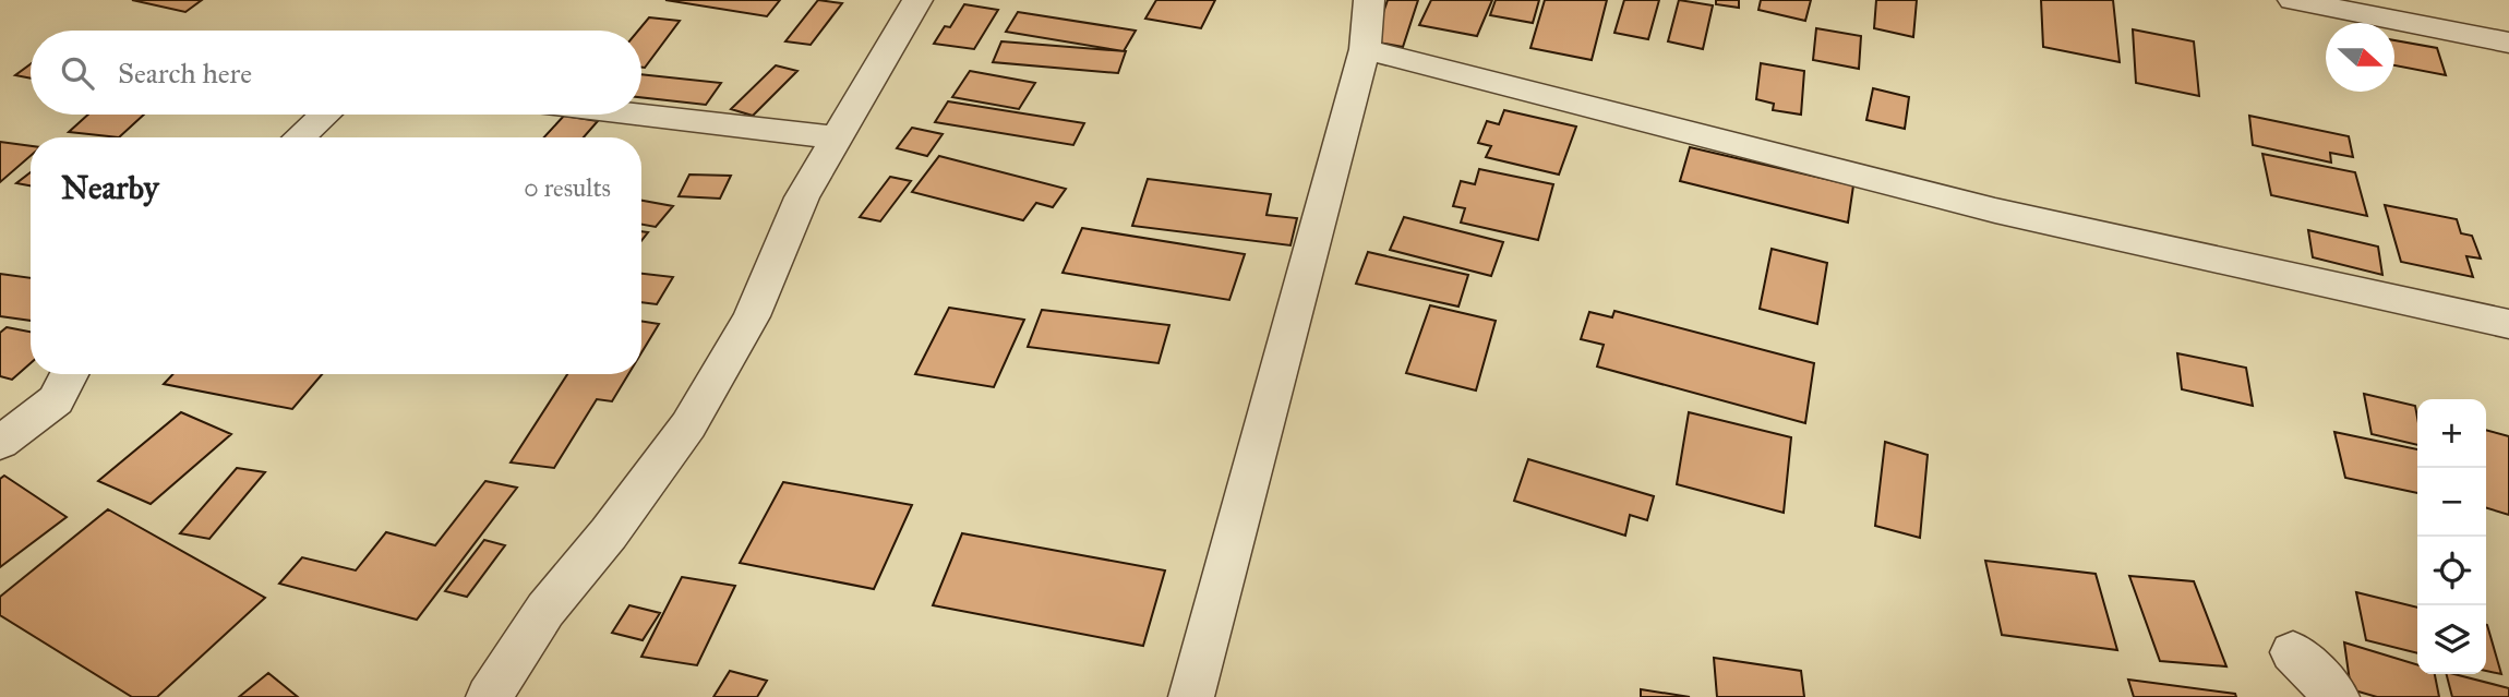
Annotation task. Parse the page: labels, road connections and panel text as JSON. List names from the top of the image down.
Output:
{
  "north": "right",
  "page": {
    "search": "Search here",
    "heading": ["Nearby", "0 results"],
    "map_buttons": ["+", "−"]
  }
}
